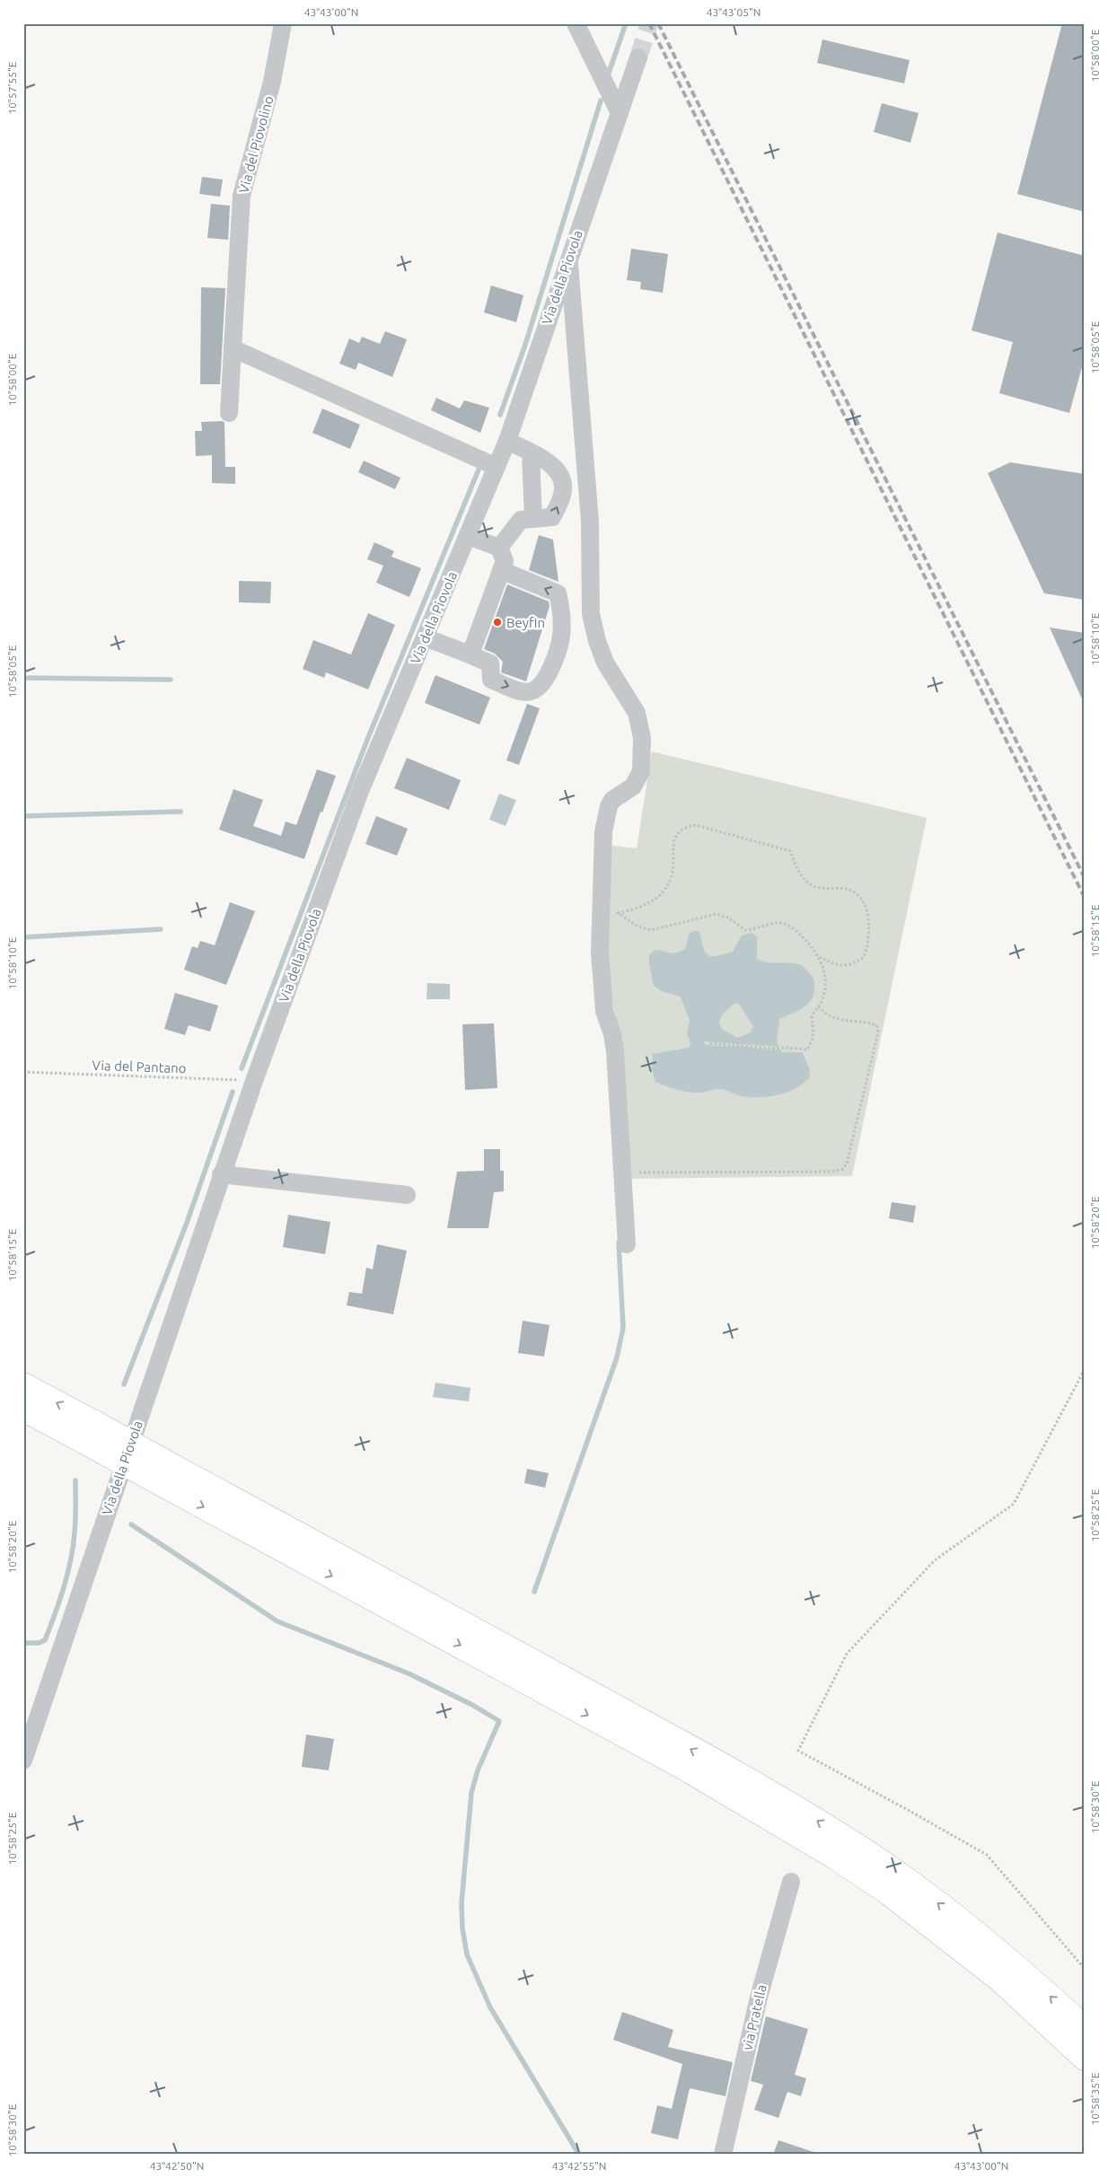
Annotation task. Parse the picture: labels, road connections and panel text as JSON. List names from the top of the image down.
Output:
{
  "streets": {
    "street": ["Via del Piovolino", "Via della Piovola", "via Pratella"],
    "path": ["Via del Pantano"]
  },
  "crossings": [
    ["Via della Piovola", "Via del Pantano"]
  ],
  "places": ["Beyfin"],
  "coordinates": [
    "43°43'00\"N",
    "43°43'05\"N",
    "10°58'00\"E",
    "10°57'55\"E",
    "10°58'05\"E",
    "10°58'10\"E",
    "10°58'15\"E",
    "10°58'20\"E",
    "10°58'25\"E",
    "10°58'30\"E",
    "10°58'35\"E",
    "43°42'50\"N",
    "43°42'55\"N"
  ]
}
